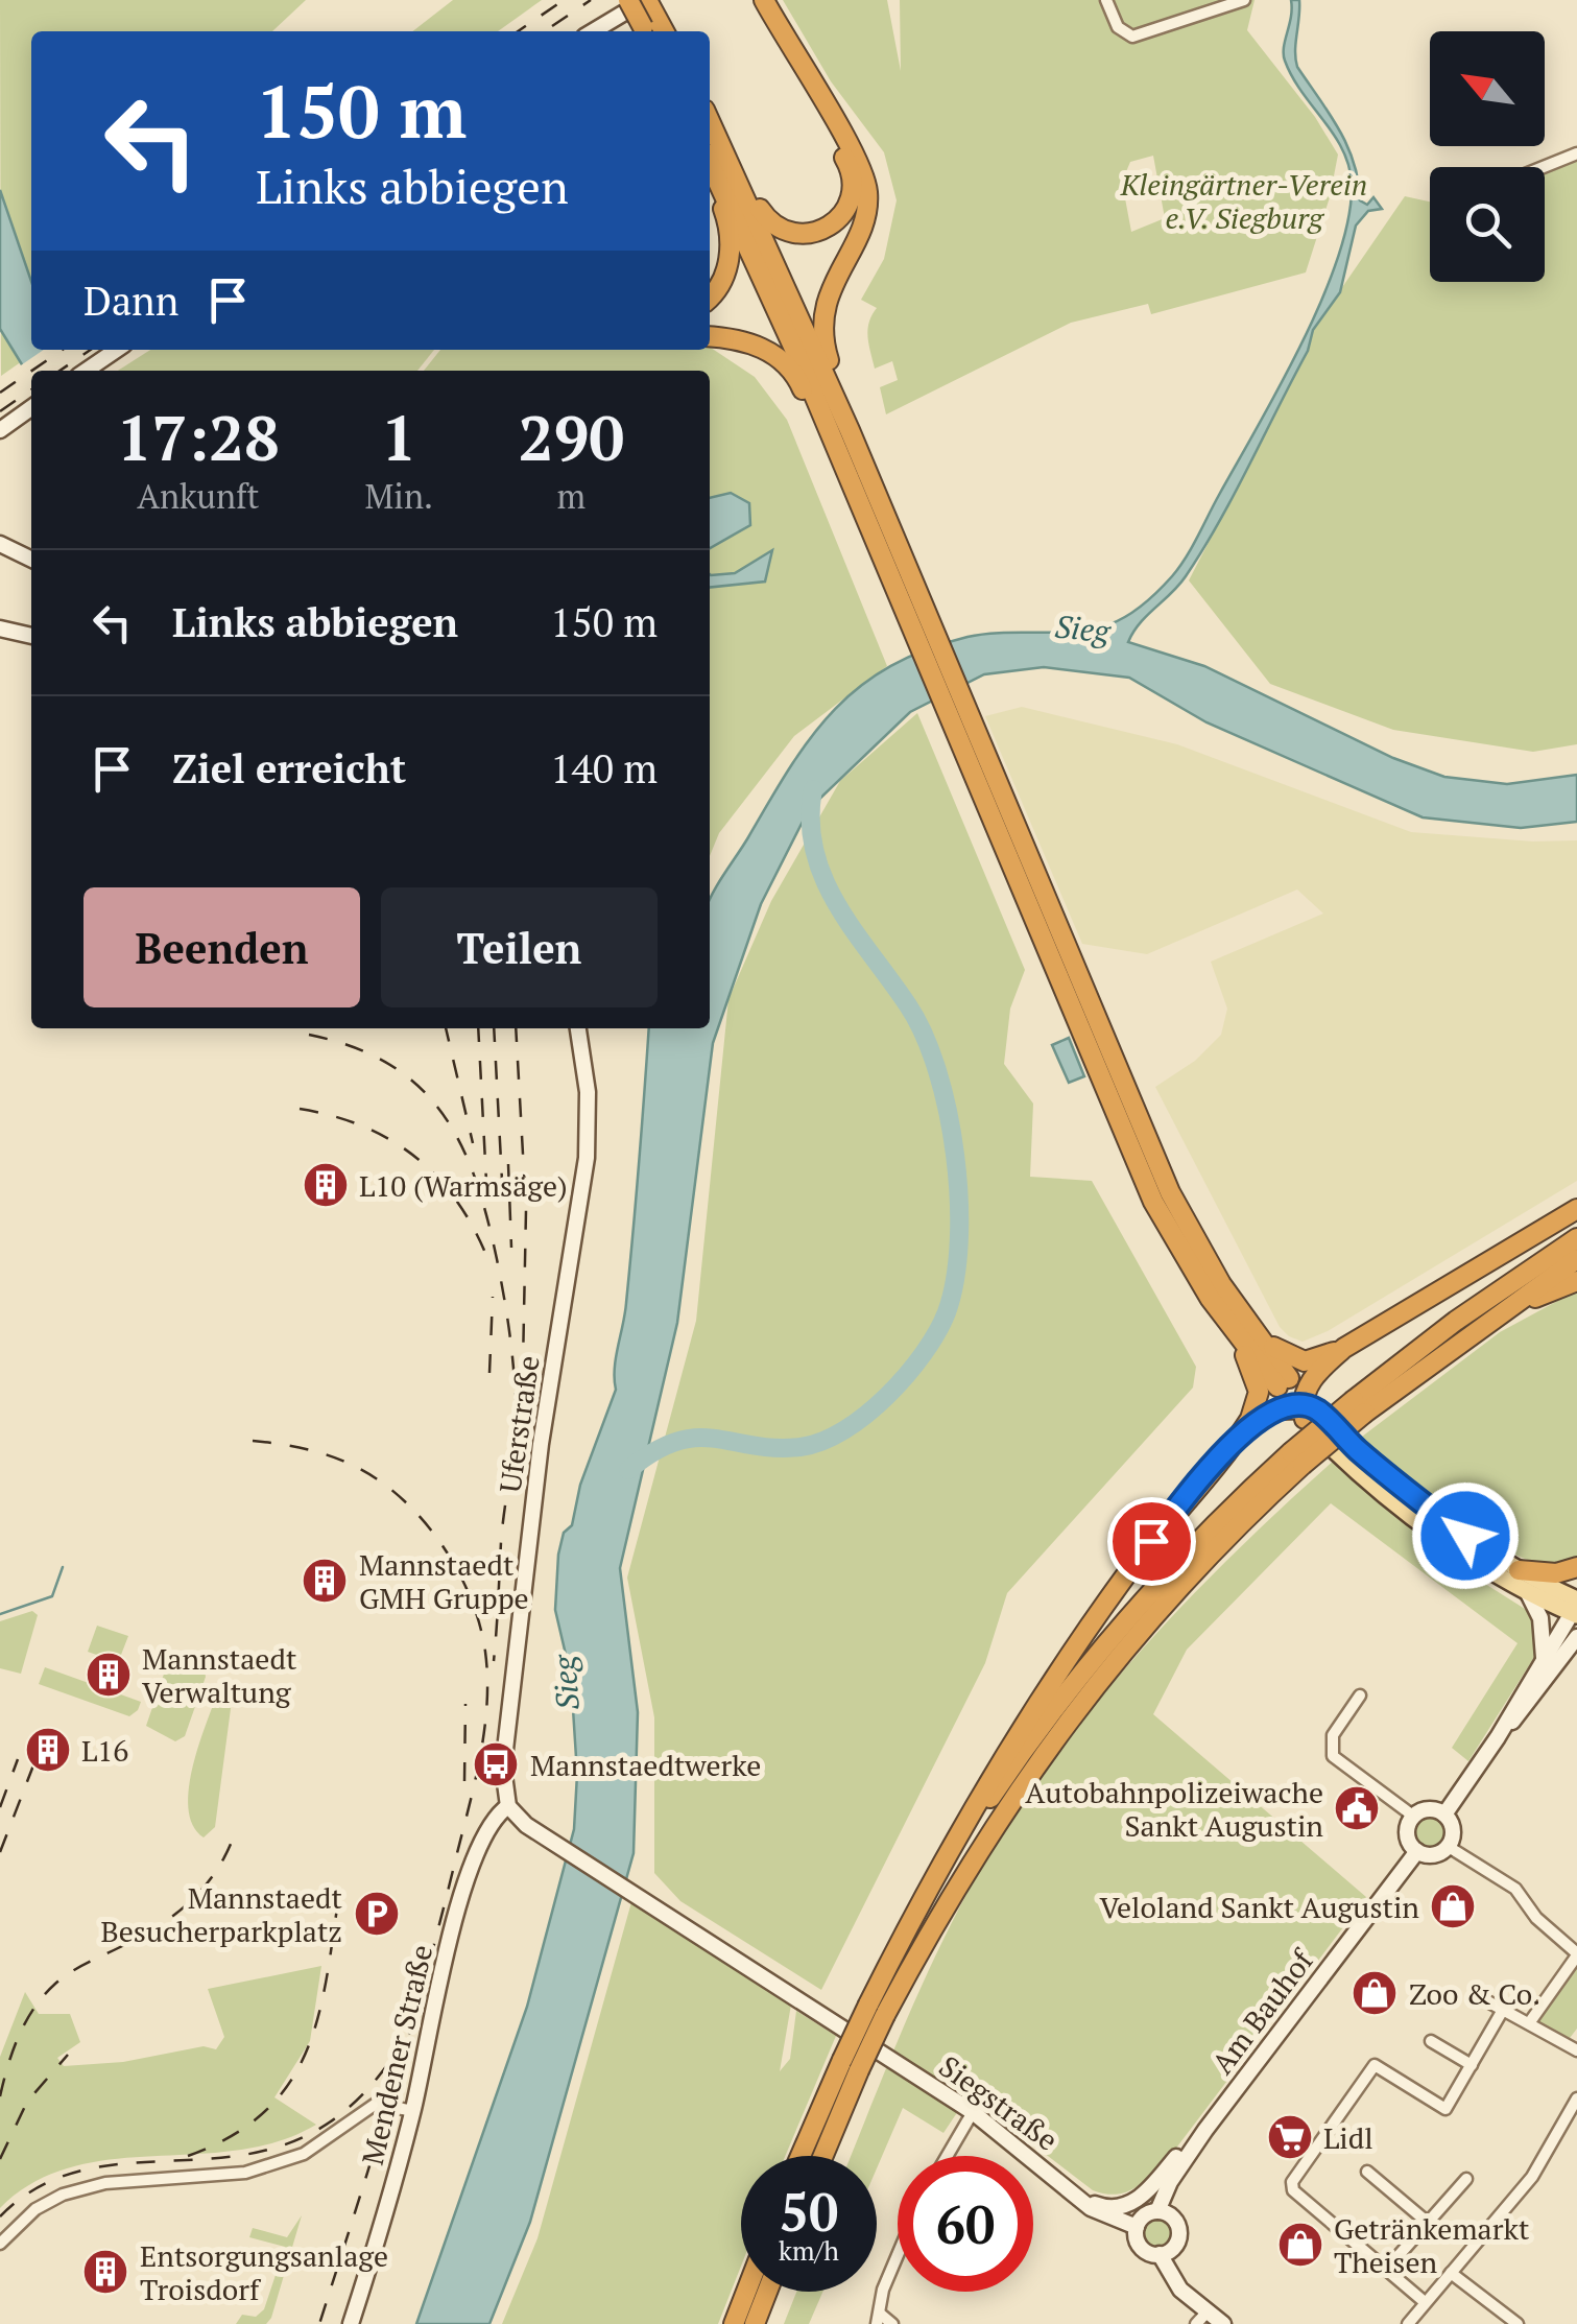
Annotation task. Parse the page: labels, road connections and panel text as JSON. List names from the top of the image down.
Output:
{
  "streets": {
    "street": [
      "Uferstraße",
      "Am Bauhof",
      "Mendener Straße",
      "Siegstraße"
    ]
  },
  "crossings": [
    ["Uferstraße", "Mendener Straße"],
    ["Uferstraße", "Siegstraße"],
    ["Am Bauhof", "Siegstraße"],
    ["Mendener Straße", "Siegstraße"]
  ],
  "water": ["Sieg"],
  "parks": ["Kleingärtner-Verein e.V. Siegburg"],
  "places": {
    "building": [
      "L10 (Warmsäge)",
      "Mannstaedt GMH Gruppe",
      "Mannstaedt Verwaltung",
      "L16",
      "Entsorgungsanlage Troisdorf"
    ],
    "bus stop": ["Mannstaedtwerke"],
    "public building": ["Autobahnpolizeiwache Sankt Augustin"],
    "shop": ["Veloland Sankt Augustin", "Zoo & Co.", "Getränkemarkt Theisen"],
    "parking": ["Mannstaedt Besucherparkplatz"],
    "supermarket": ["Lidl"]
  },
  "north": "top left",
  "page": {
    "turn": ["150 m", "Links abbiegen"],
    "then": "Dann",
    "eta": [
      "17:28",
      "Ankunft",
      "1",
      "Min.",
      "290",
      "m"
    ],
    "list": [
      {
        "name": "Links abbiegen",
        "value": "150 m"
      },
      {
        "name": "Ziel erreicht",
        "value": "140 m"
      }
    ],
    "buttons": ["Beenden", "Teilen"],
    "speed": "50 km/h",
    "limit": "60"
  }
}
